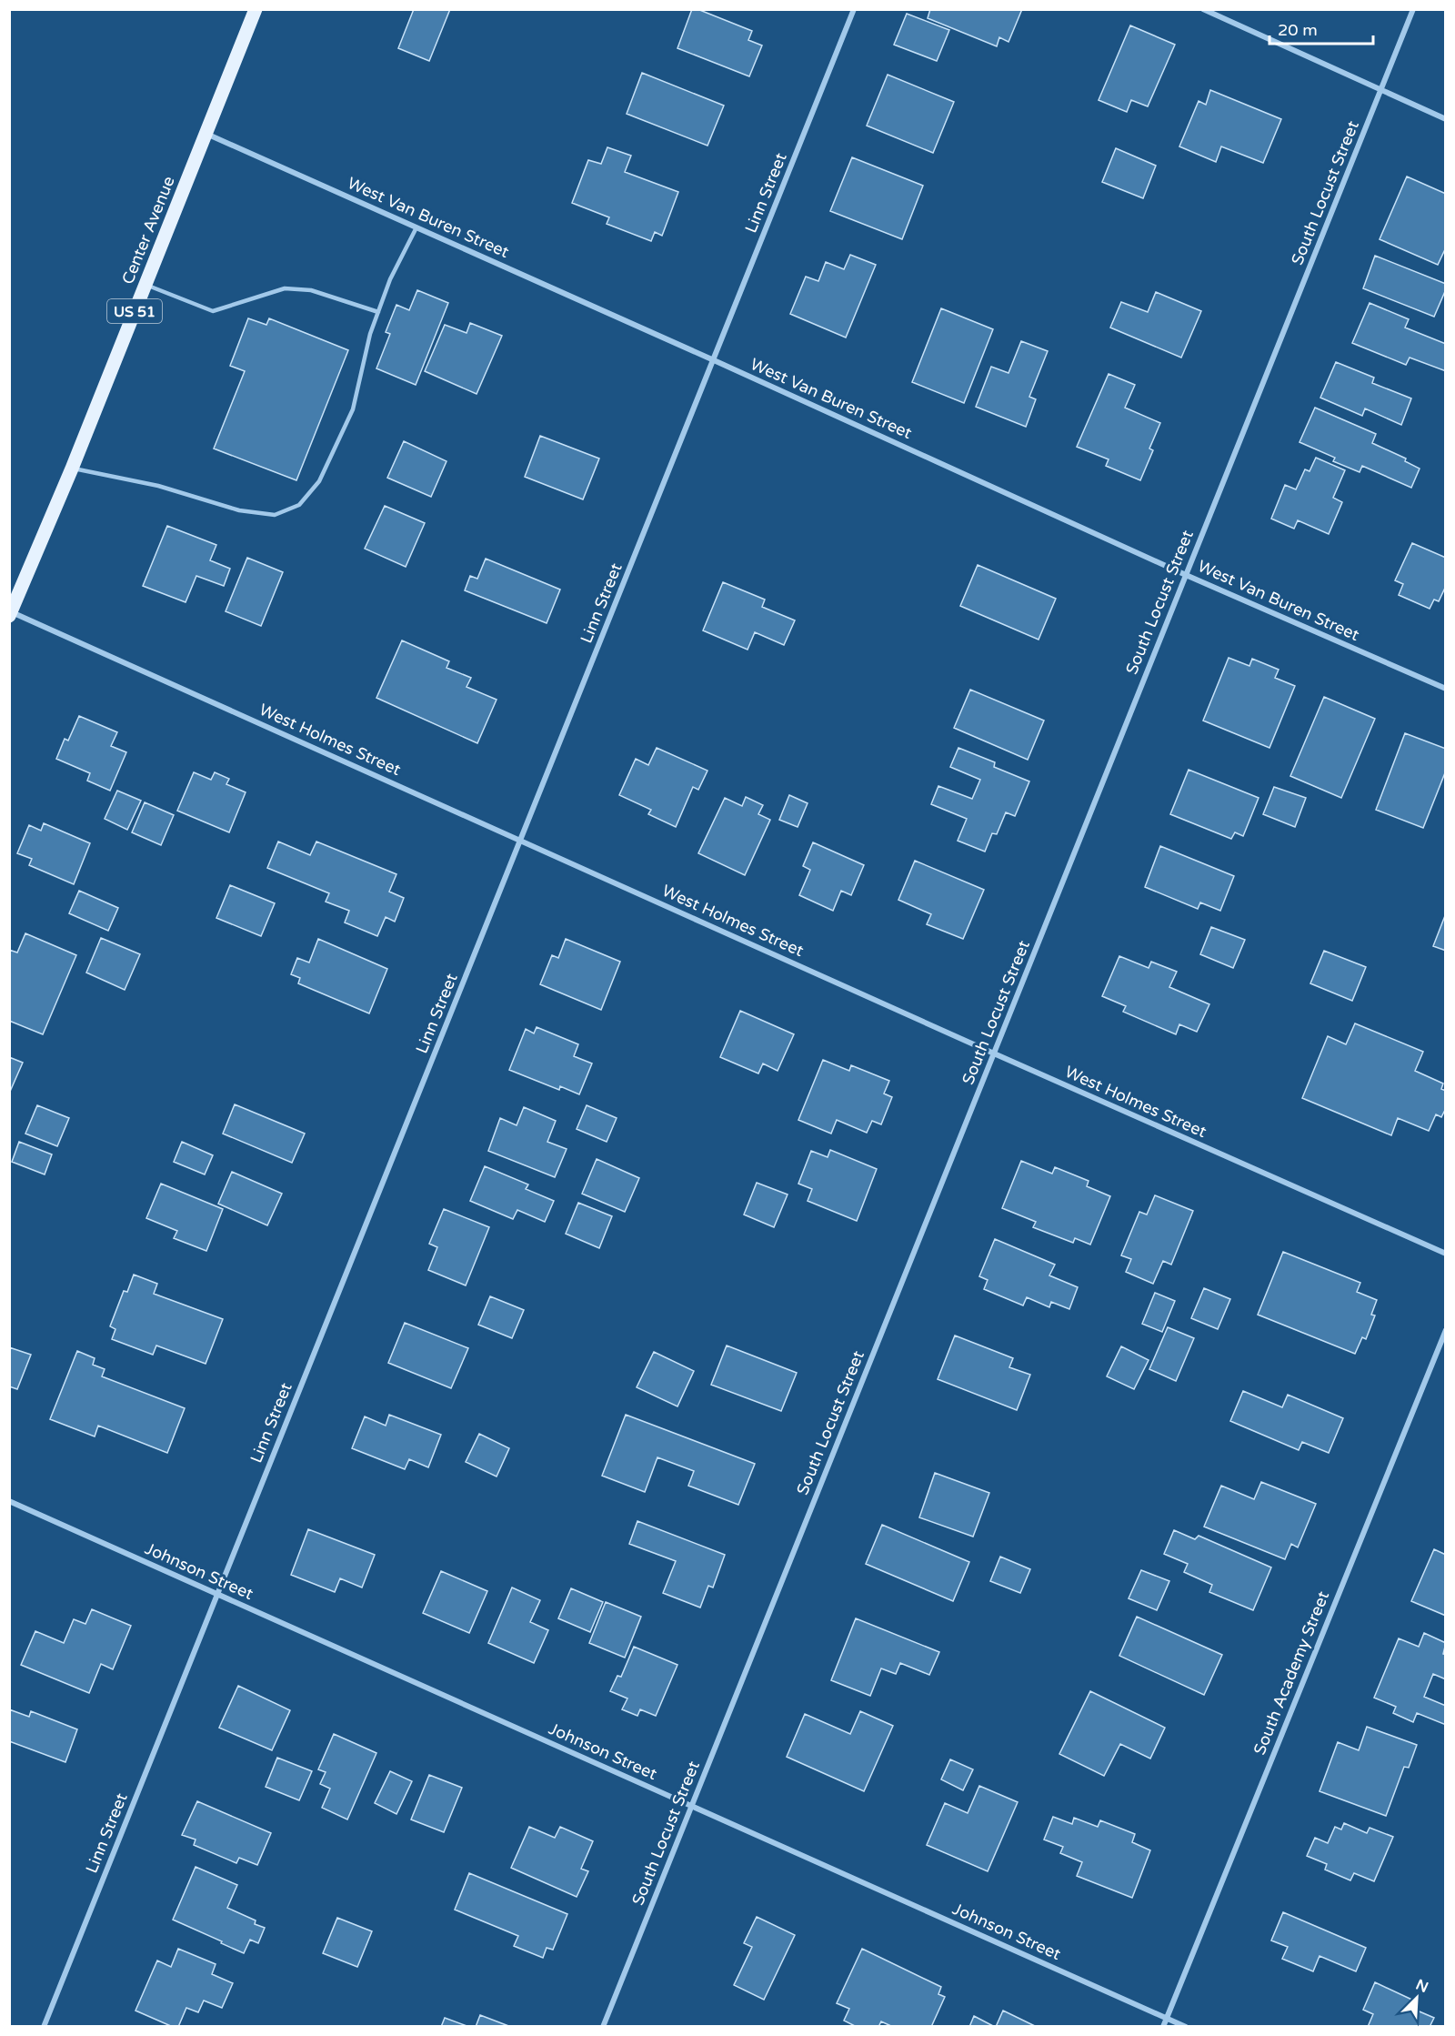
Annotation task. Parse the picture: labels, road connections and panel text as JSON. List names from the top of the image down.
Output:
{
  "streets": {
    "main road": ["Center Avenue", "US 51"],
    "street": [
      "Linn Street",
      "South Locust Street",
      "West Van Buren Street",
      "West Holmes Street",
      "Johnson Street",
      "South Academy Street"
    ]
  },
  "crossings": [
    ["Linn Street", "West Van Buren Street"],
    ["Linn Street", "West Holmes Street"],
    ["Linn Street", "Johnson Street"],
    ["South Locust Street", "West Van Buren Street"],
    ["South Locust Street", "West Holmes Street"],
    ["South Locust Street", "Johnson Street"],
    ["West Van Buren Street", "Center Avenue"],
    ["Center Avenue", "West Holmes Street"],
    ["Johnson Street", "South Academy Street"]
  ],
  "scale_bar": "20 m",
  "north": "top right"
}
